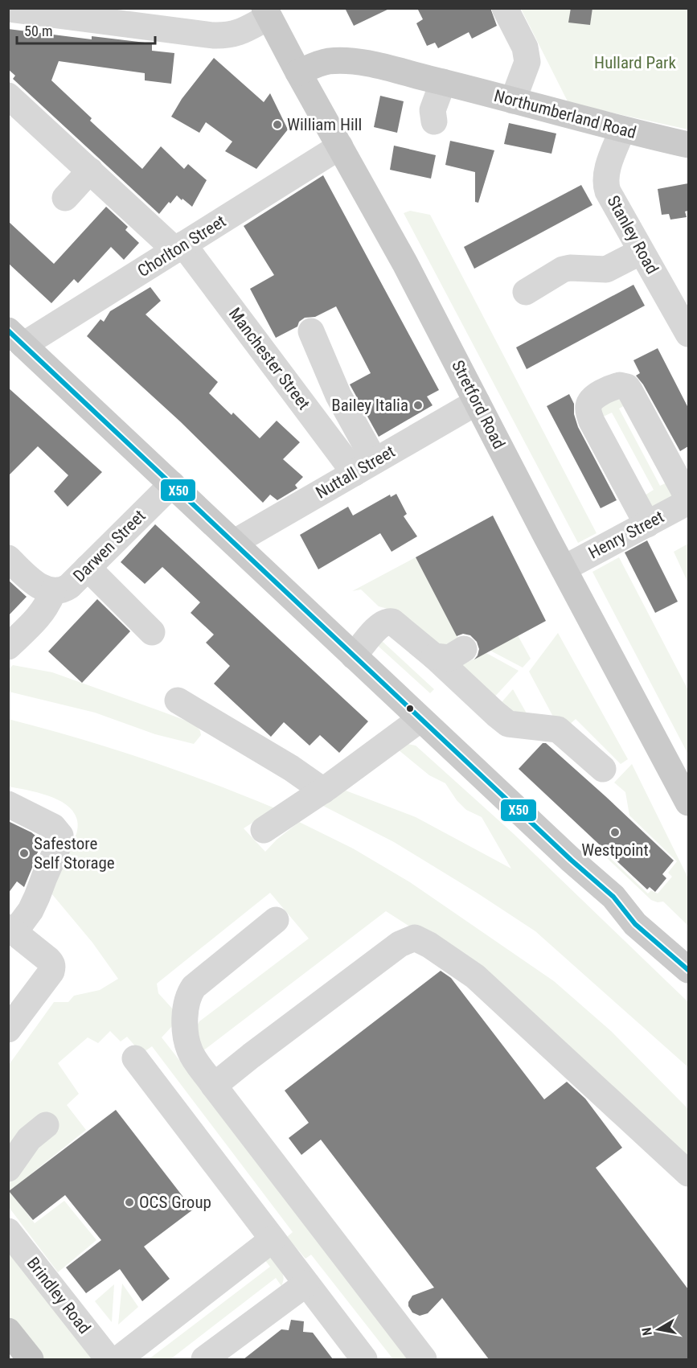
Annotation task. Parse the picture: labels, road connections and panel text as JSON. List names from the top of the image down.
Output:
{
  "streets": {
    "main road": ["Northumberland Road", "Stretford Road"],
    "street": [
      "Stanley Road",
      "Chorlton Street",
      "Manchester Street",
      "Nuttall Street",
      "Henry Street",
      "Darwen Street",
      "Brindley Road"
    ]
  },
  "crossings": [
    ["Northumberland Road", "Stanley Road"],
    ["Northumberland Road", "Stretford Road"],
    ["Chorlton Street", "Manchester Street"],
    ["Chorlton Street", "Stretford Road"],
    ["Manchester Street", "Nuttall Street"],
    ["Stretford Road", "Nuttall Street"],
    ["Stretford Road", "Henry Street"]
  ],
  "parks": ["Hullard Park"],
  "places": [
    "William Hill",
    "Bailey Italia",
    "Westpoint",
    "Safestore Self Storage",
    "OCS Group"
  ],
  "lines": ["transit line X50"],
  "scale_bar": "50 m",
  "north": "left"
}
